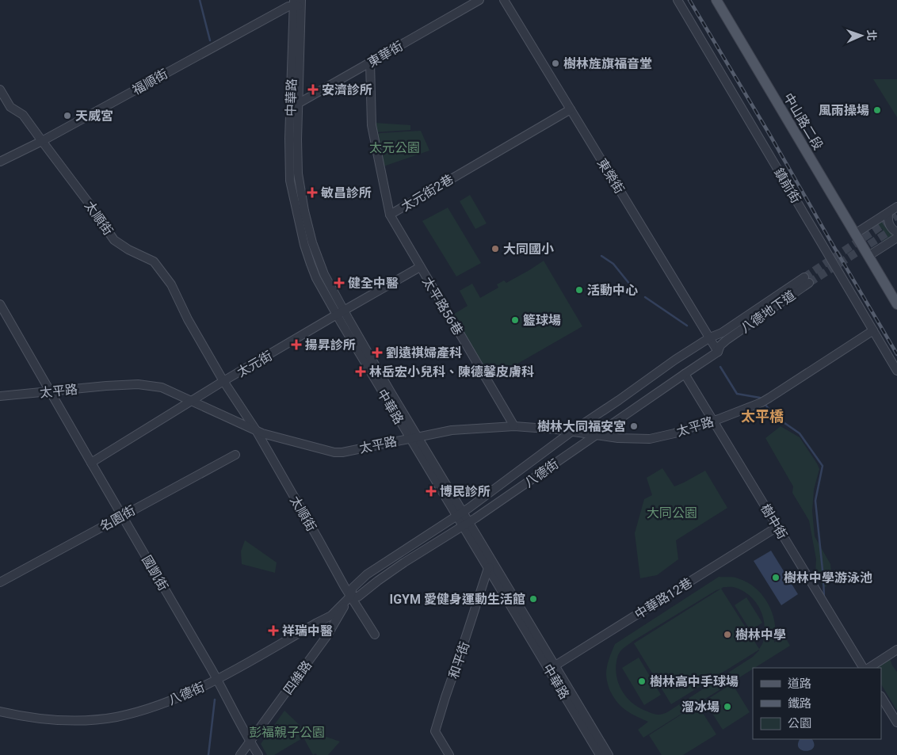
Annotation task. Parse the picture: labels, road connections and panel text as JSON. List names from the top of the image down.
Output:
{
  "streets": {
    "main road": ["中山路二段"],
    "street": [
      "東華街",
      "福順街",
      "中華路",
      "東榮街",
      "鎮前街",
      "太元街2巷",
      "太順街",
      "太平路56巷",
      "八德地下道",
      "太元街",
      "太平路",
      "八德街",
      "名園街",
      "樹中街",
      "國凱街",
      "中華路12巷",
      "和平街",
      "四維路"
    ]
  },
  "crossings": [
    ["東華街", "中華路"],
    ["福順街", "中華路"],
    ["福順街", "太順街"],
    ["中華路", "太元街"],
    ["中華路", "太平路"],
    ["中華路", "八德街"],
    ["中華路", "中華路12巷"],
    ["中華路", "和平街"],
    ["東榮街", "太元街2巷"],
    ["東榮街", "八德街"],
    ["鎮前街", "太平路"],
    ["太元街2巷", "太平路56巷"],
    ["太元街2巷", "太元街"],
    ["太順街", "太元街"],
    ["太順街", "太平路"],
    ["太順街", "八德街"],
    ["太順街", "四維路"],
    ["太平路56巷", "太元街"],
    ["太平路56巷", "太平路"],
    ["八德地下道", "八德街"],
    ["太元街", "太平路"],
    ["太元街", "國凱街"],
    ["太平路", "八德街"],
    ["太平路", "樹中街"],
    ["太平路", "國凱街"],
    ["八德街", "樹中街"],
    ["八德街", "國凱街"],
    ["八德街", "四維路"],
    ["名園街", "國凱街"],
    ["樹中街", "中華路12巷"],
    ["國凱街", "四維路"]
  ],
  "districts": ["太平橋"],
  "parks": ["太元公園", "大同公園", "彭福親子公園"],
  "places": {
    "other": [
      "樹林旌旗福音堂",
      "風雨操場",
      "天威宮",
      "大同國小",
      "活動中心",
      "籃球場",
      "樹林大同福安宮",
      "樹林中學游泳池",
      "IGYM 愛健身運動生活館",
      "樹林中學",
      "樹林高中手球場",
      "溜冰場"
    ],
    "health": [
      "安濟診所",
      "敏昌診所",
      "健全中醫",
      "揚昇診所",
      "劉遠祺婦產科",
      "林岳宏小兒科、陳德馨皮膚科",
      "博民診所",
      "祥瑞中醫"
    ]
  },
  "legend": ["道路", "鐵路", "公園"],
  "north": "right"
}
